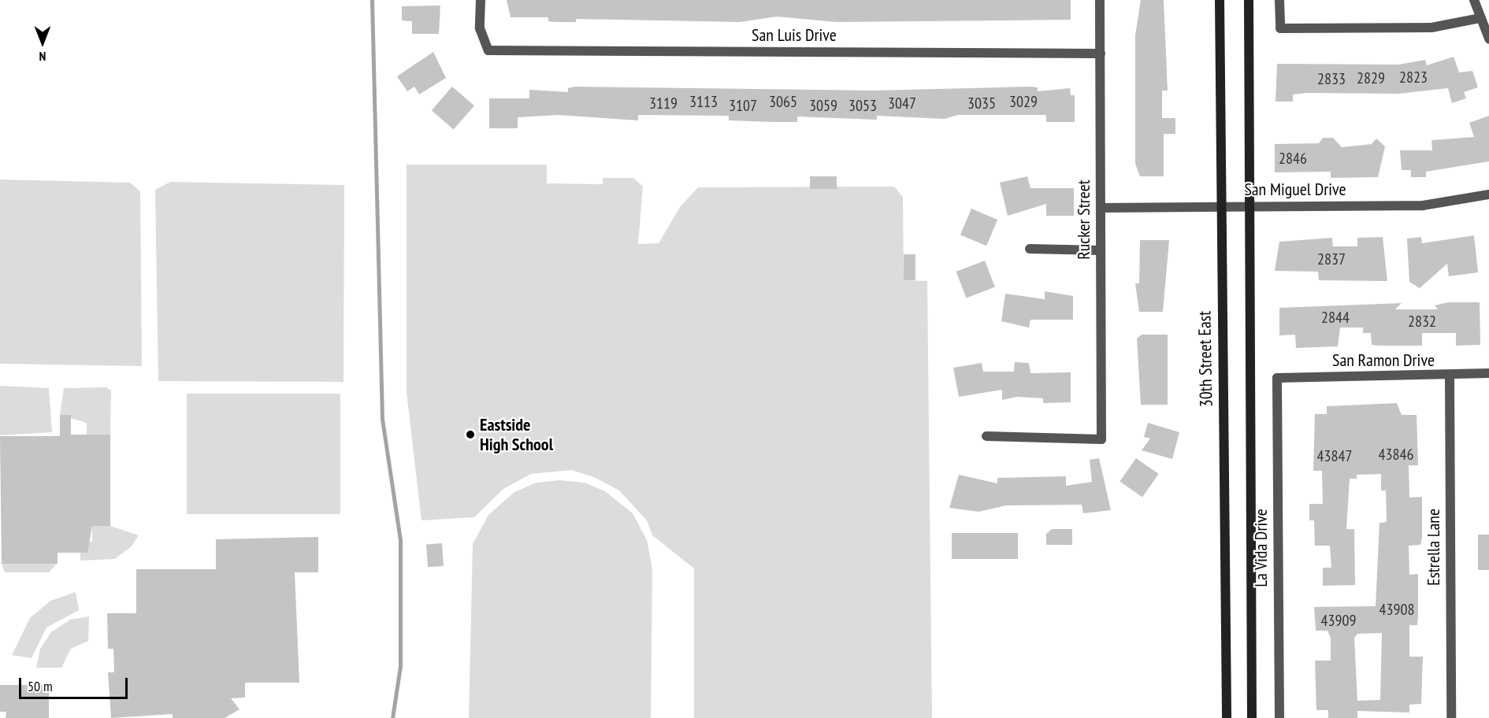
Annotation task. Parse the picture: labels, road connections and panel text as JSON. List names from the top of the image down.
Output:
{
  "streets": {
    "main road": ["30th Street East"],
    "street": [
      "San Luis Drive",
      "San Miguel Drive",
      "Rucker Street",
      "San Ramon Drive",
      "Estrella Lane",
      "La Vida Drive"
    ]
  },
  "crossings": [
    ["San Luis Drive", "Rucker Street"],
    ["San Miguel Drive", "Rucker Street"],
    ["San Miguel Drive", "30th Street East"],
    ["San Ramon Drive", "Estrella Lane"],
    ["San Ramon Drive", "La Vida Drive"]
  ],
  "places": ["Eastside High School"],
  "house_numbers": [
    "2823",
    "2829",
    "2833",
    "3113",
    "3065",
    "3029",
    "3119",
    "3047",
    "3035",
    "3107",
    "3059",
    "3053",
    "2846",
    "2837",
    "2844",
    "2832",
    "43846",
    "43847",
    "43908",
    "43909"
  ],
  "scale_bar": "50 m",
  "north": "bottom"
}
